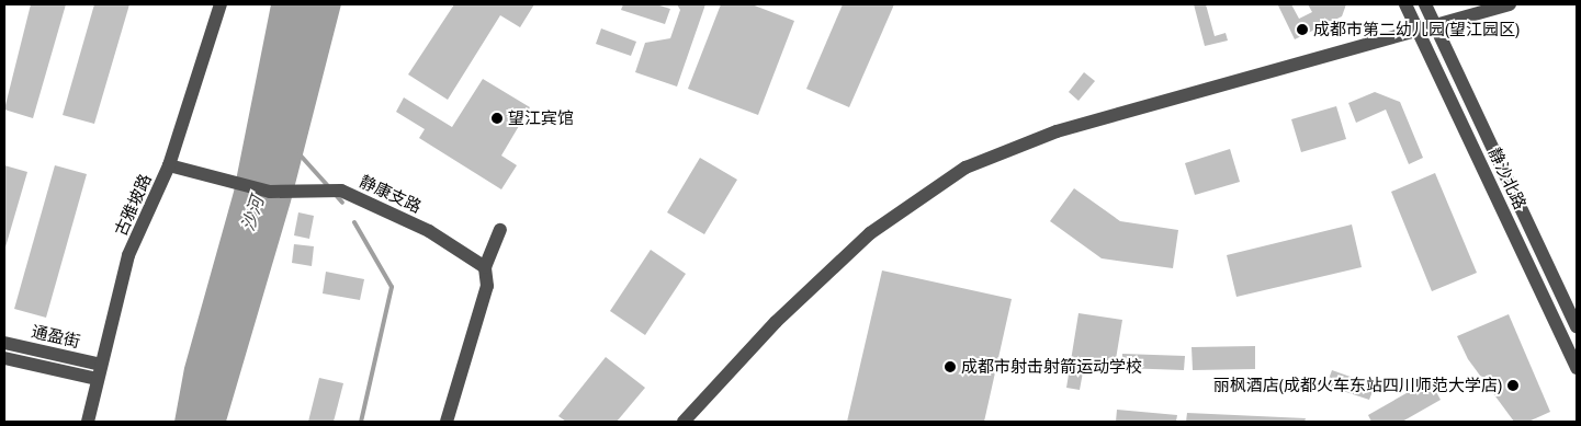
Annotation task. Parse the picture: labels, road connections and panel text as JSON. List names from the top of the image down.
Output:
{
  "streets": {
    "street": [
      "静沙北路",
      "静康支路",
      "古雅坡路",
      "通盈街"
    ]
  },
  "crossings": [
    ["静康支路", "古雅坡路"],
    ["古雅坡路", "通盈街"]
  ],
  "water": ["沙河"],
  "places": [
    "成都市第二幼儿园(望江园区)",
    "望江宾馆",
    "成都市射击射箭运动学校",
    "丽枫酒店(成都火车东站四川师范大学店)"
  ]
}
